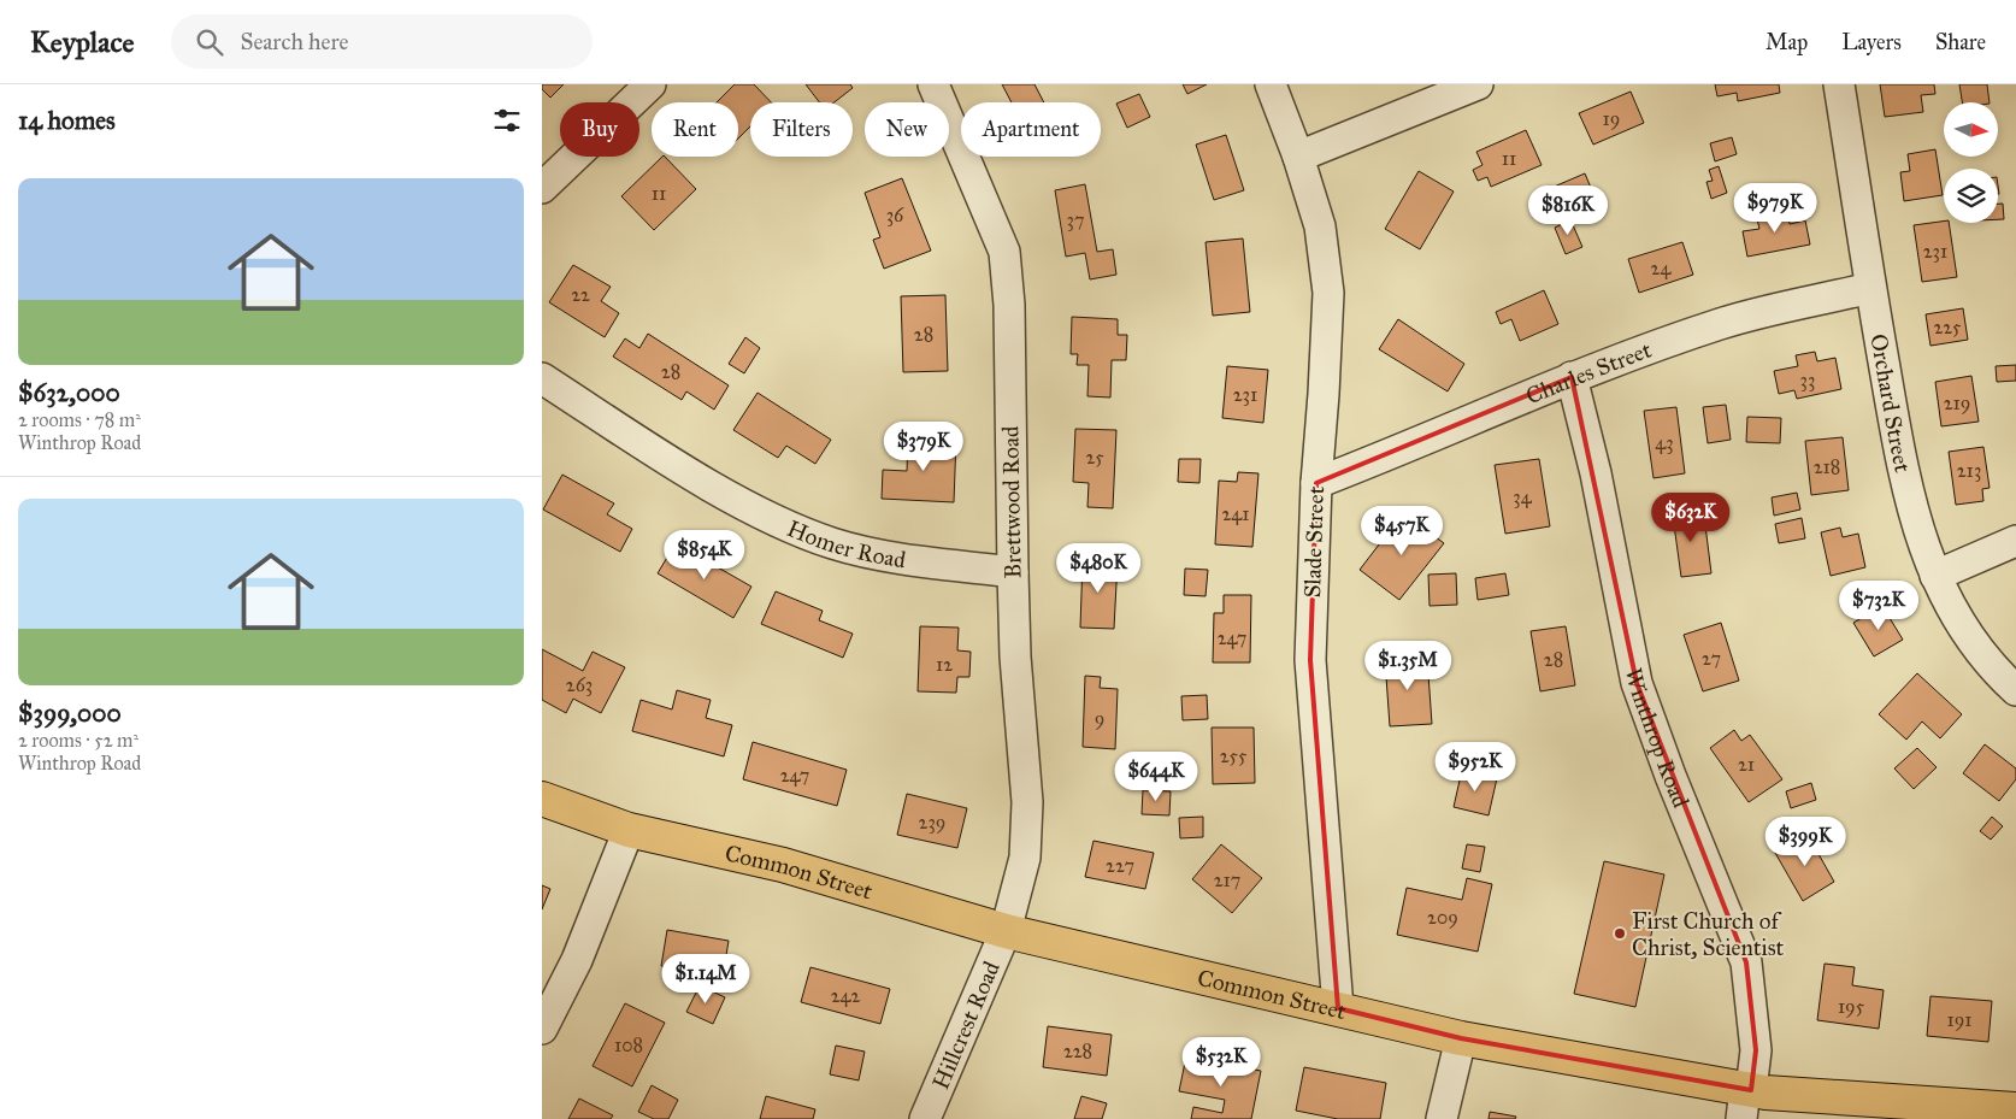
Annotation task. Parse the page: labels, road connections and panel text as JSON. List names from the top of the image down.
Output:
{
  "streets": {
    "main road": ["Common Street"],
    "street": [
      "Charles Street",
      "Orchard Street",
      "Brettwood Road",
      "Homer Road",
      "Slade Street",
      "Winthrop Road",
      "Hillcrest Road"
    ]
  },
  "crossings": [
    ["Charles Street", "Orchard Street"],
    ["Charles Street", "Slade Street"],
    ["Charles Street", "Winthrop Road"],
    ["Brettwood Road", "Homer Road"],
    ["Brettwood Road", "Common Street"],
    ["Brettwood Road", "Hillcrest Road"],
    ["Slade Street", "Common Street"],
    ["Winthrop Road", "Common Street"],
    ["Common Street", "Hillcrest Road"]
  ],
  "places": ["First Church of Christ, Scientist"],
  "house_numbers": [
    "19",
    "11",
    "11",
    "36",
    "37",
    "231",
    "24",
    "22",
    "225",
    "28",
    "28",
    "33",
    "231",
    "219",
    "43",
    "25",
    "218",
    "213",
    "34",
    "241",
    "247",
    "27",
    "28",
    "12",
    "263",
    "9",
    "255",
    "21",
    "247",
    "239",
    "227",
    "217",
    "209",
    "242",
    "195",
    "191",
    "108",
    "228"
  ],
  "north": "right",
  "page": {
    "header": "Keyplace",
    "search": "Search here",
    "nav": ["Map", "Layers", "Share"],
    "heading": "14 homes",
    "chip": [
      "Buy",
      "Rent",
      "Filters",
      "New",
      "Apartment"
    ],
    "list": [
      {
        "name": "$632,000",
        "note": "2 rooms · 78 m² · Winthrop Road"
      },
      {
        "name": "$399,000",
        "note": "2 rooms · 52 m² · Winthrop Road"
      }
    ],
    "price": [
      "$979K",
      "$816K",
      "$379K",
      "$632K",
      "$457K",
      "$854K",
      "$480K",
      "$732K",
      "$1.35M",
      "$952K",
      "$644K",
      "$399K",
      "$1.14M",
      "$532K"
    ]
  }
}
